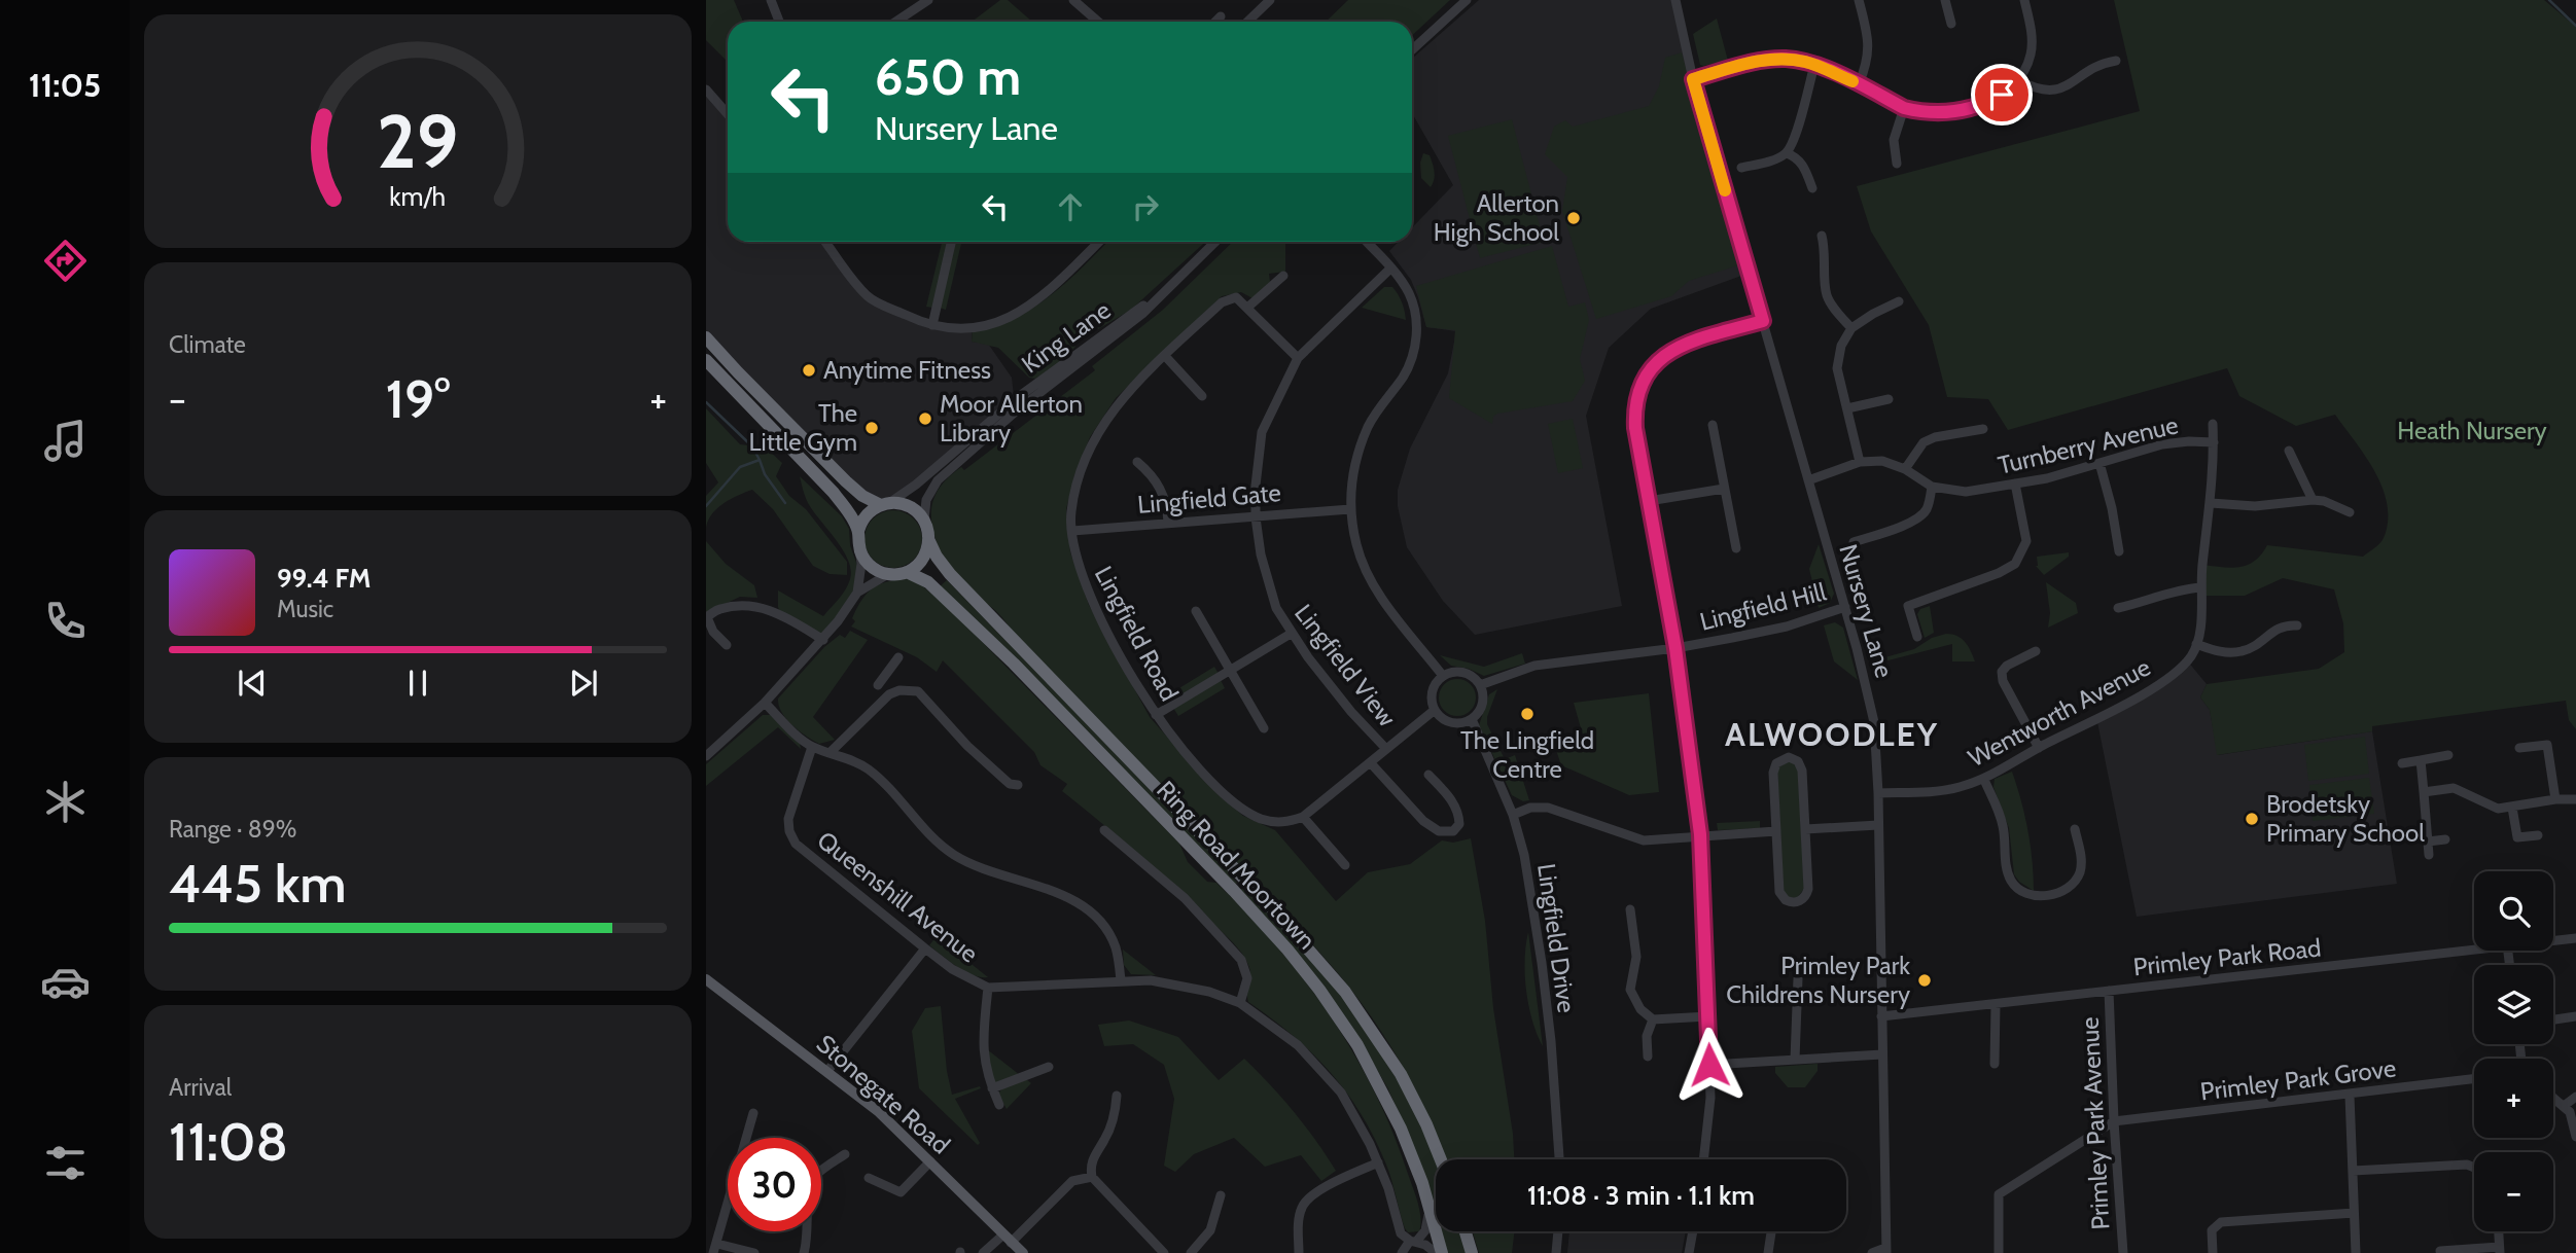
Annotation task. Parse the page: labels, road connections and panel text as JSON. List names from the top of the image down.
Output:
{
  "streets": {
    "highway": ["Ring Road Moortown"],
    "main road": ["Stonegate Road"],
    "street": [
      "King Lane",
      "Turnberry Avenue",
      "Lingfield Gate",
      "Lingfield Hill",
      "Nursery Lane",
      "Lingfield Road",
      "Lingfield View",
      "Wentworth Avenue",
      "Queenshill Avenue",
      "Lingfield Drive",
      "Primley Park Road",
      "Primley Park Grove",
      "Primley Park Avenue"
    ]
  },
  "crossings": [
    ["King Lane", "Ring Road Moortown"],
    ["Turnberry Avenue", "Nursery Lane"],
    ["Lingfield Gate", "Lingfield Road"],
    ["Lingfield Gate", "Lingfield View"],
    ["Lingfield Hill", "Nursery Lane"],
    ["Lingfield Hill", "Lingfield Drive"],
    ["Nursery Lane", "Wentworth Avenue"],
    ["Nursery Lane", "Primley Park Road"],
    ["Primley Park Road", "Primley Park Avenue"],
    ["Primley Park Grove", "Primley Park Avenue"]
  ],
  "districts": ["ALWOODLEY"],
  "parks": ["Heath Nursery"],
  "places": [
    "Allerton High School",
    "Anytime Fitness",
    "Moor Allerton Library",
    "The Little Gym",
    "The Lingfield Centre",
    "Brodetsky Primary School",
    "Primley Park Childrens Nursery"
  ],
  "page": {
    "tabs": "11:05",
    "turn": ["650 m", "Nursery Lane"],
    "tile": [
      "Climate",
      ["Range · 89%", "445 km"],
      ["Arrival", "11:08"]
    ],
    "heat": ["−", "19°", "+"],
    "song": ["99.4 FM", "Music"],
    "map_buttons": ["+", "−"],
    "limit": "30",
    "trip": "11:08 · 3 min · 1.1 km",
    "gauge": ["29", "km/h"]
  }
}
